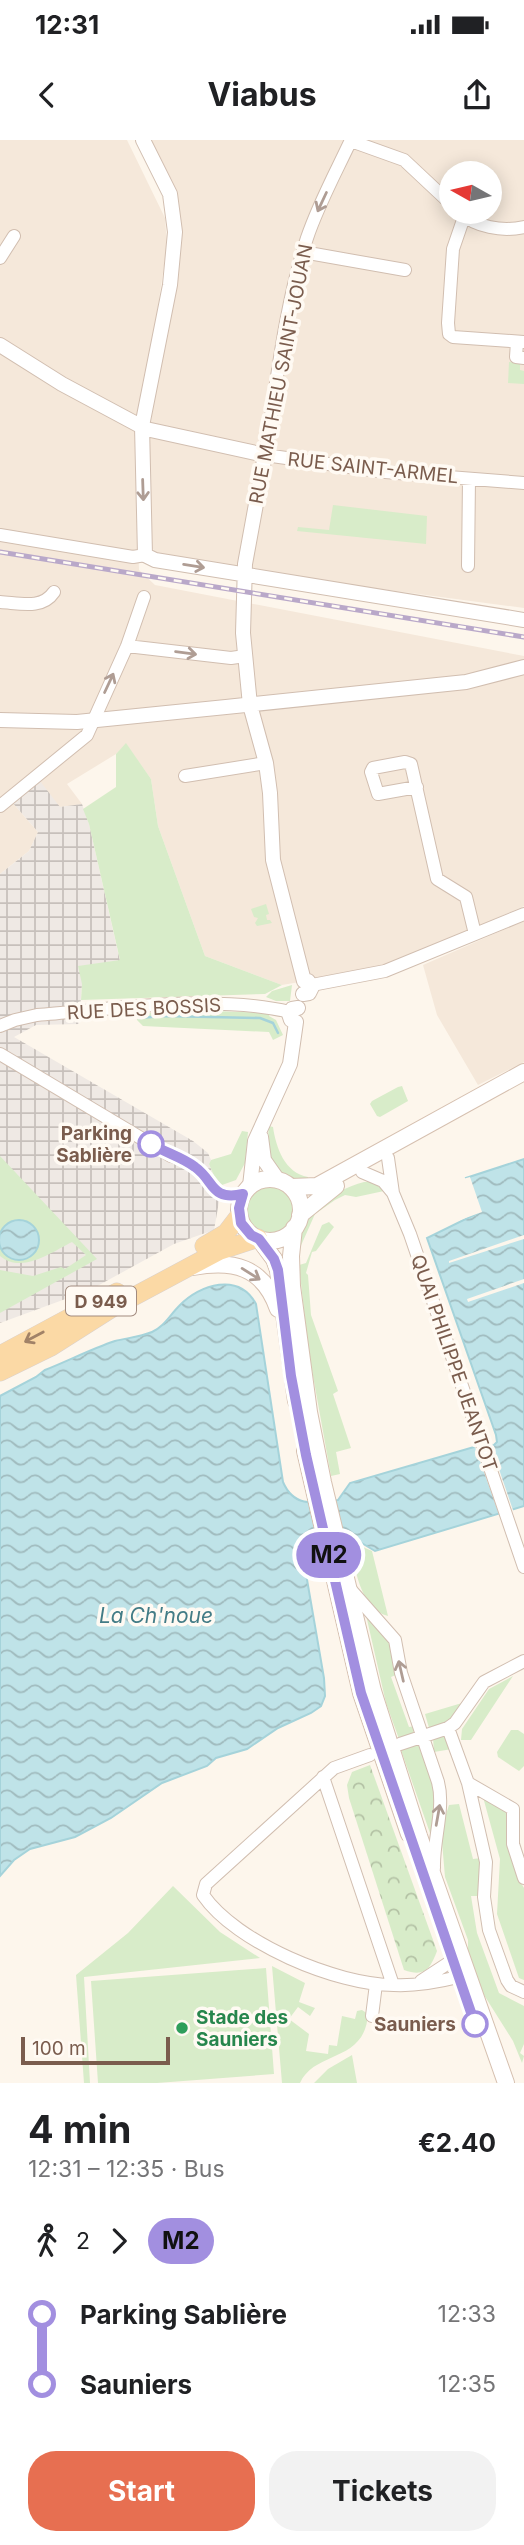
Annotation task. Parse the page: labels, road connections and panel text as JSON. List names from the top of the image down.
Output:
{
  "streets": {
    "main road": ["D 949"],
    "street": [
      "RUE MATHIEU SAINT-JOUAN",
      "RUE SAINT-ARMEL",
      "RUE DES BOSSIS",
      "QUAI PHILIPPE JEANTOT"
    ]
  },
  "crossings": [
    ["RUE MATHIEU SAINT-JOUAN", "RUE SAINT-ARMEL"],
    ["RUE MATHIEU SAINT-JOUAN", "RUE DES BOSSIS"]
  ],
  "water": ["La Ch'noue"],
  "places": ["Parking Sablière", "Sauniers", "Stade des Sauniers"],
  "lines": ["bus line M2"],
  "scale_bar": "100 m",
  "north": "left",
  "page": {
    "status": "12:31",
    "header": "Viabus",
    "on_map": "M2",
    "scale": "100 m",
    "heading": ["4 min", "12:31 – 12:35 · Bus", "€2.40"],
    "legs": ["2", "M2"],
    "list": [
      {
        "name": "Parking Sablière",
        "value": "12:33"
      },
      {
        "name": "Sauniers",
        "value": "12:35"
      }
    ],
    "buttons": ["Start", "Tickets"]
  }
}
